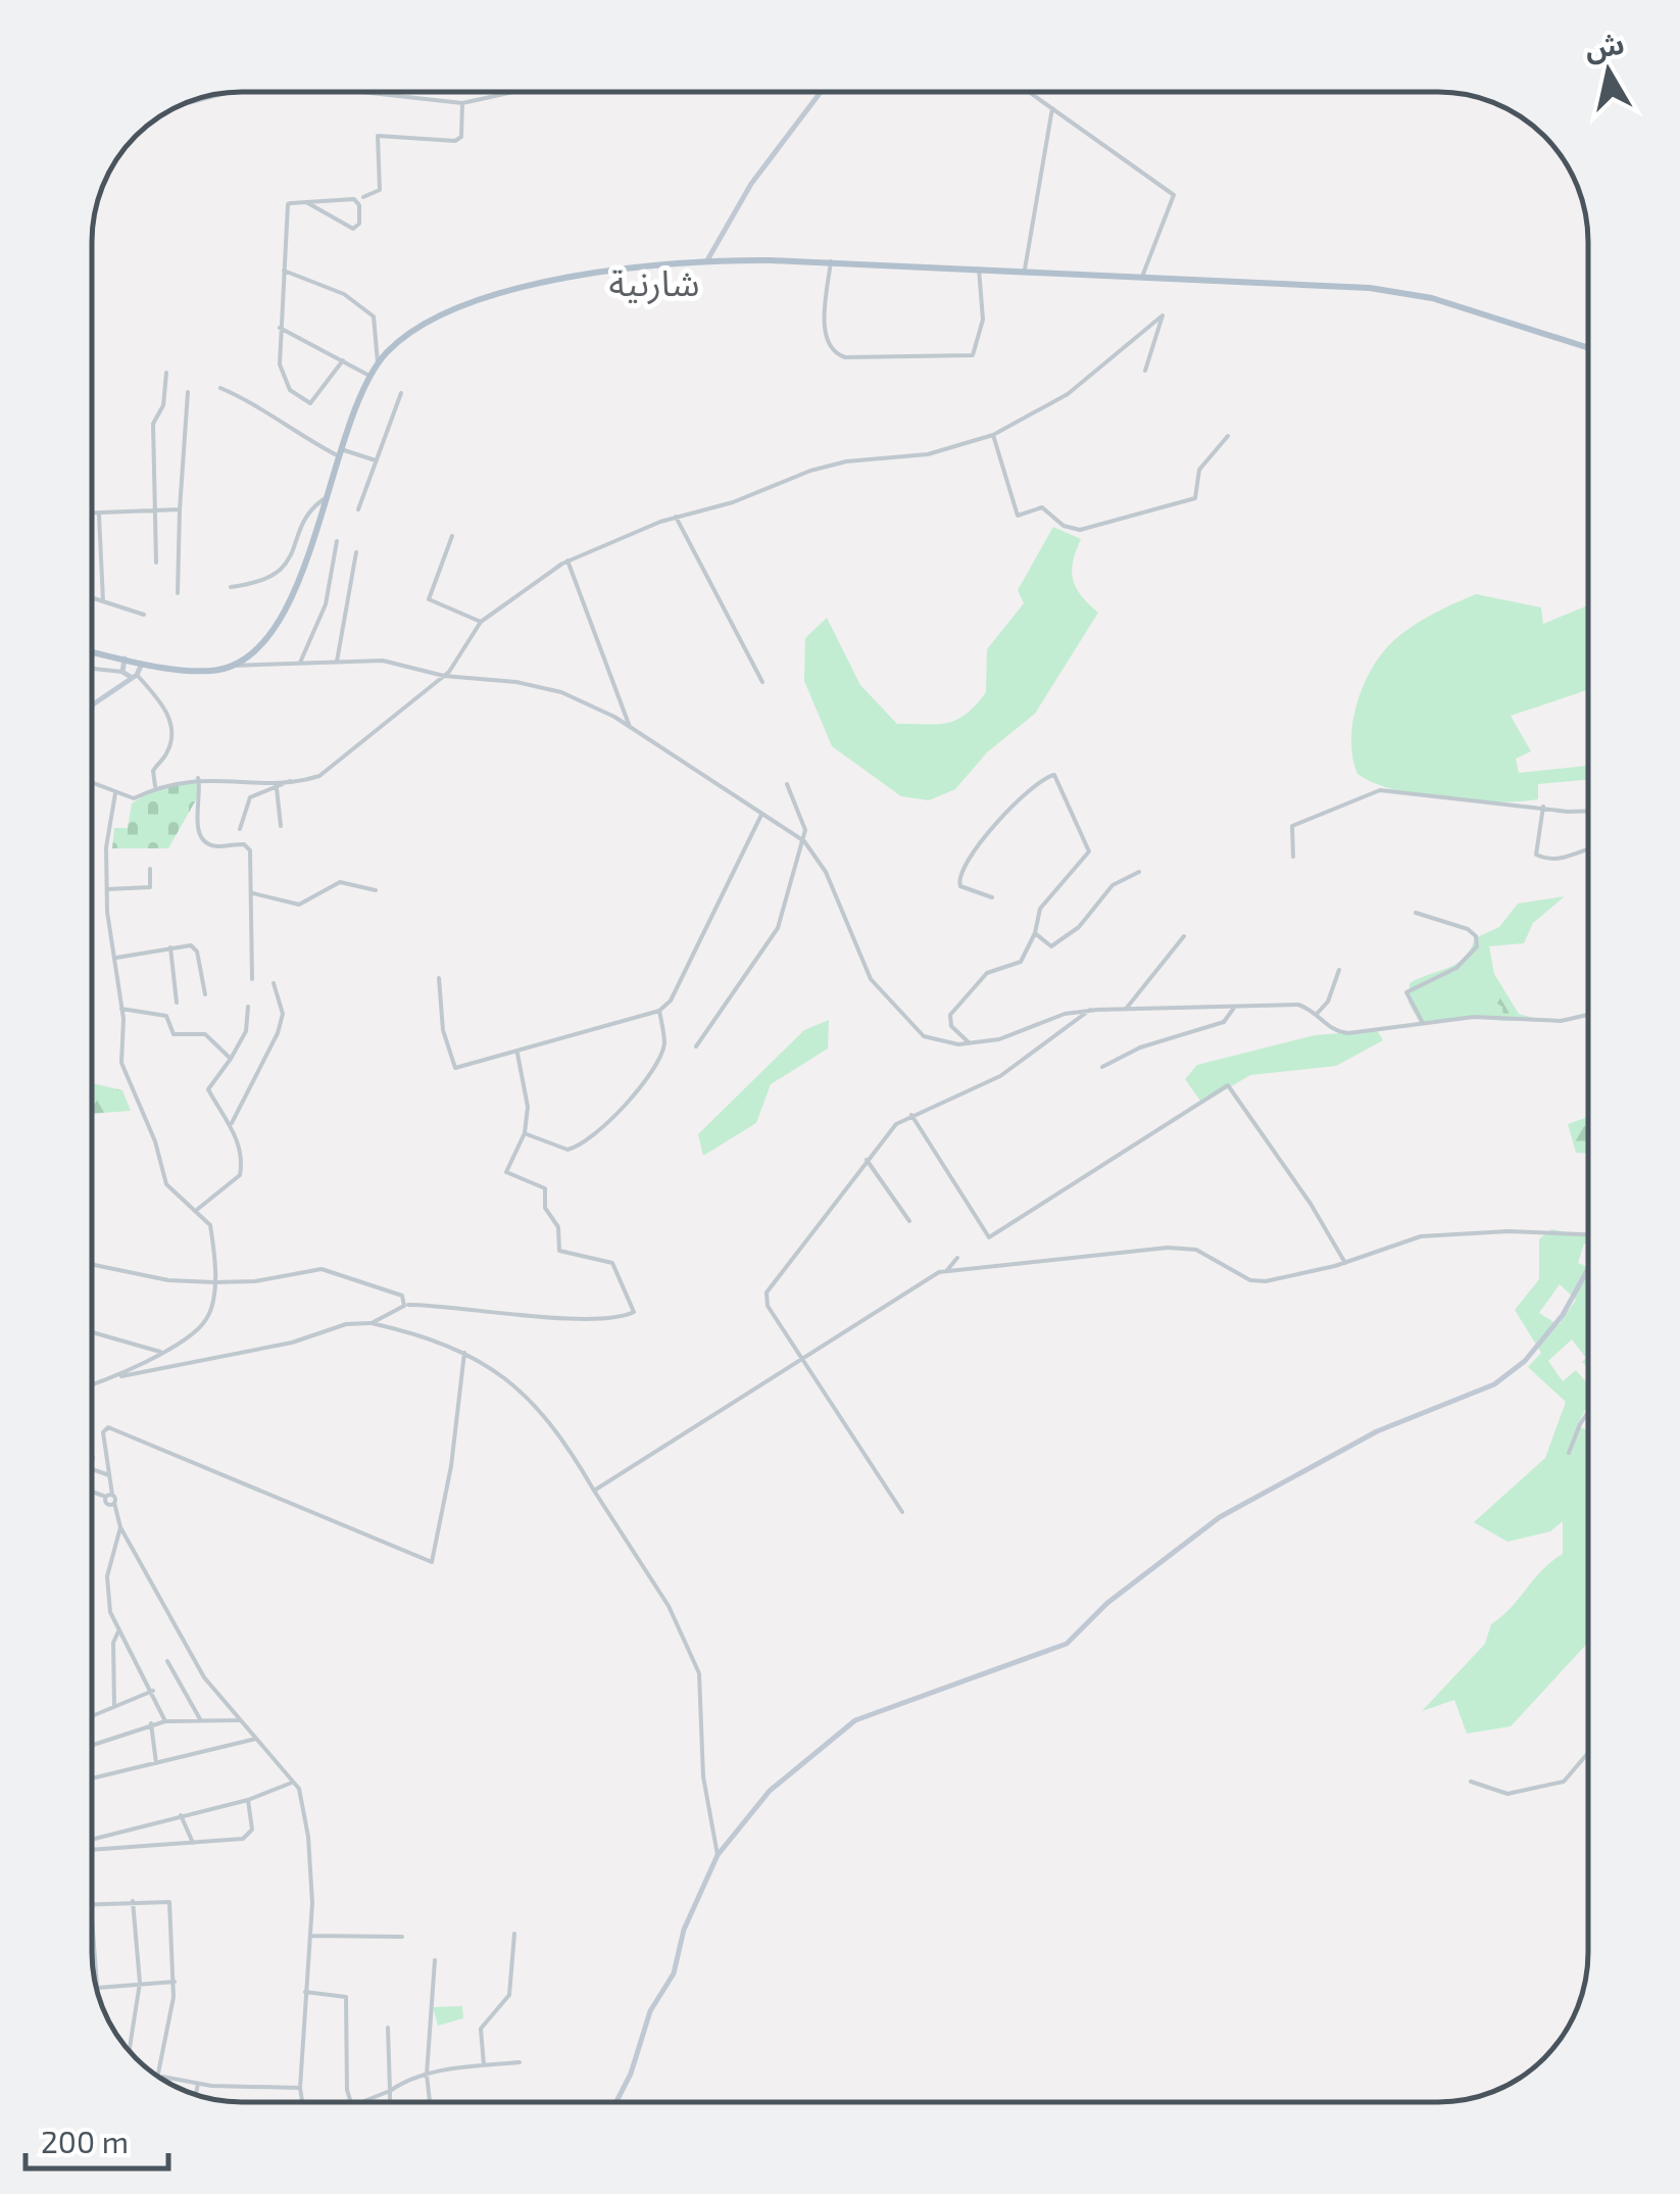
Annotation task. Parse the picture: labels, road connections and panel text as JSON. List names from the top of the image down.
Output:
{
  "districts": ["شارنية"],
  "scale_bar": "200 m",
  "north": "top"
}
